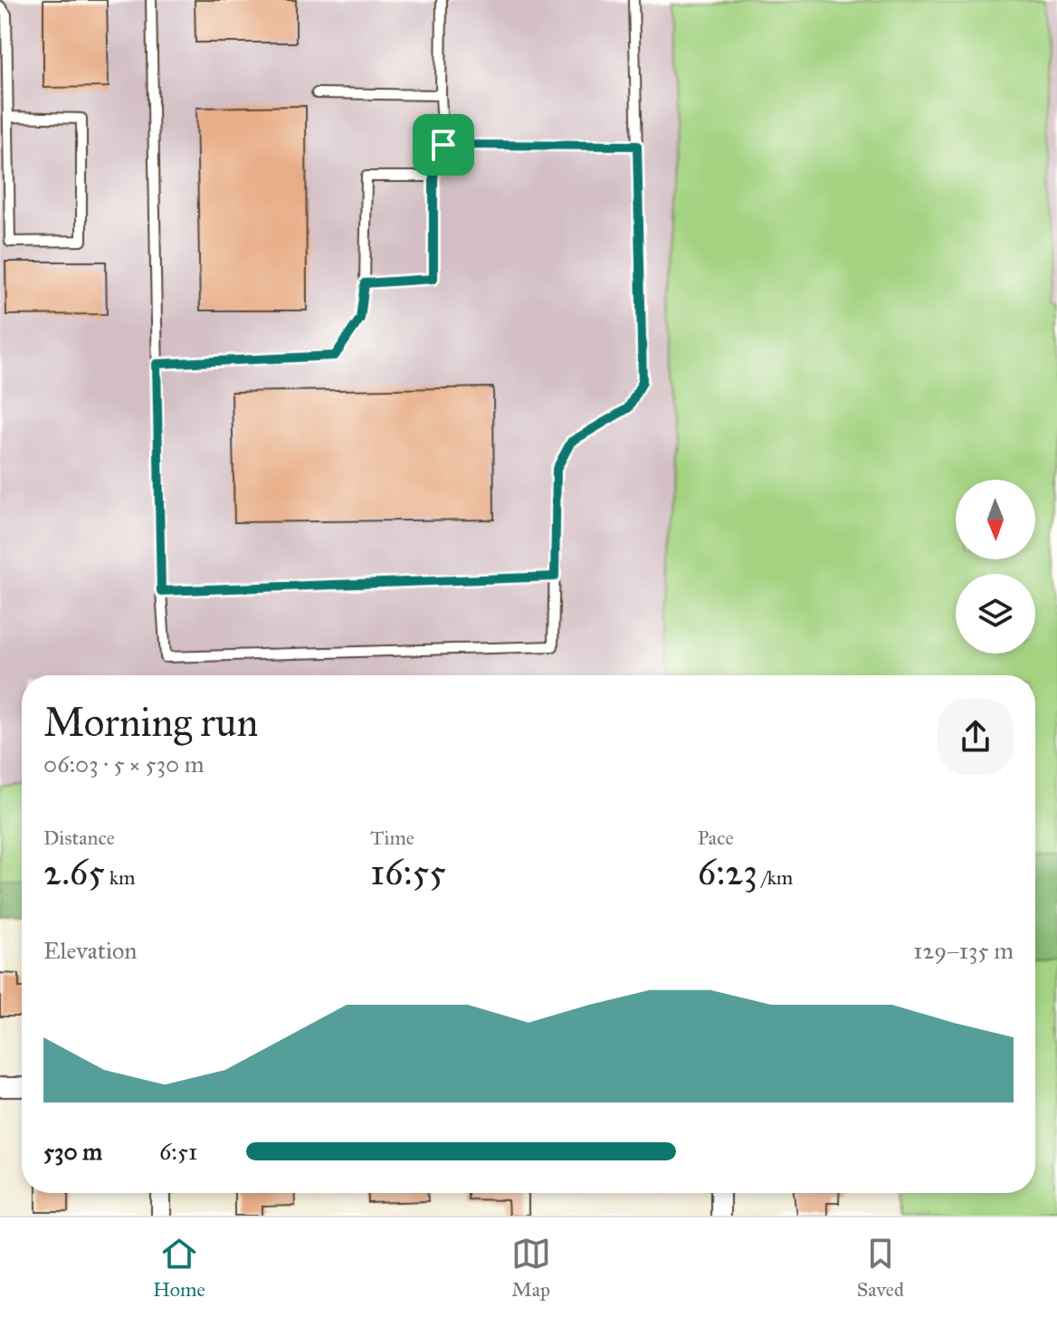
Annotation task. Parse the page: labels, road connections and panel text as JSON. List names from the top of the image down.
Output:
{
  "north": "bottom",
  "page": {
    "heading": ["Morning run", "06:03 · 5 × 530 m"],
    "stats": [
      ["Distance", "2.65 km"],
      ["Time", "16:55"],
      ["Pace", "6:23 /km"]
    ],
    "chart": ["Elevation", "129–135 m"],
    "list": [
      {
        "name": "530 m",
        "note": "6:51"
      }
    ],
    "tabs": ["Home", "Map", "Saved"]
  }
}
